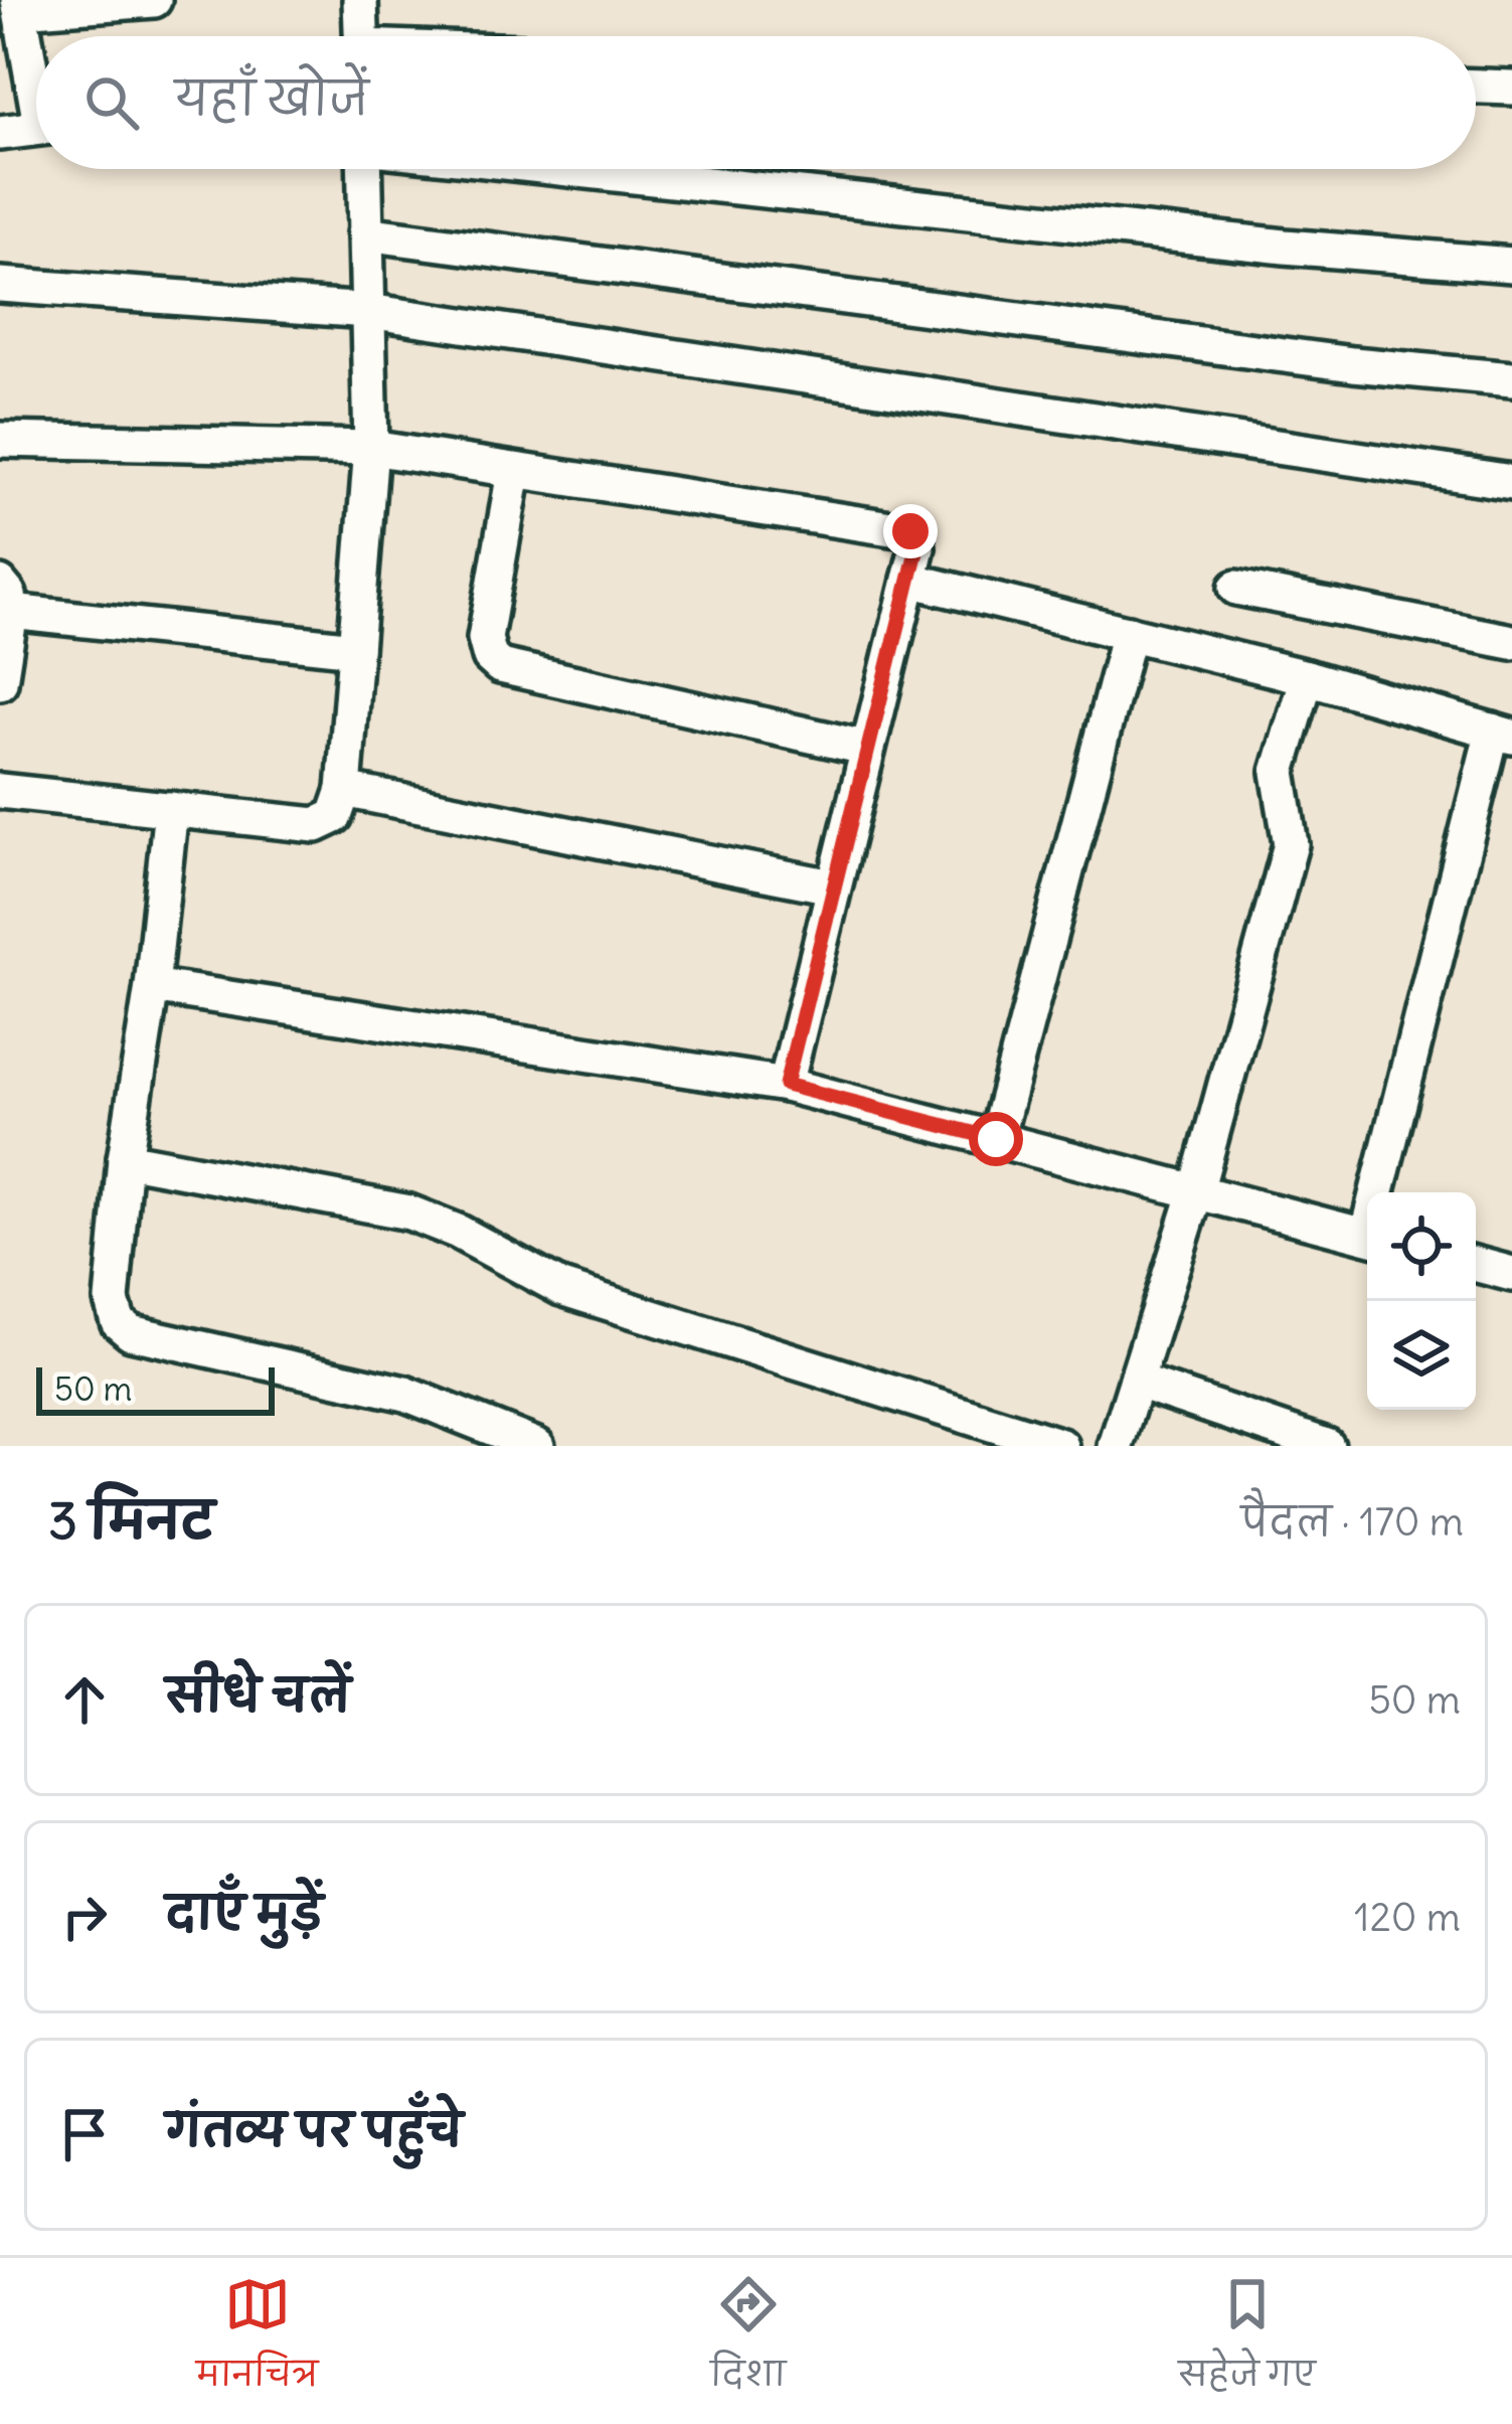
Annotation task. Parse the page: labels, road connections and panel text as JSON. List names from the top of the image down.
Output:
{
  "scale_bar": "50 m",
  "page": {
    "search": "यहाँ खोजें",
    "scale": "50 m",
    "heading": ["3 मिनट", "पैदल · 170 m"],
    "list": [
      ["सीधे चलें", "50 m"],
      ["दाएँ मुड़ें", "120 m"],
      "गंतव्य पर पहुँचे"
    ],
    "nav": ["मानचित्र", "दिशा", "सहेजे गए"]
  }
}
